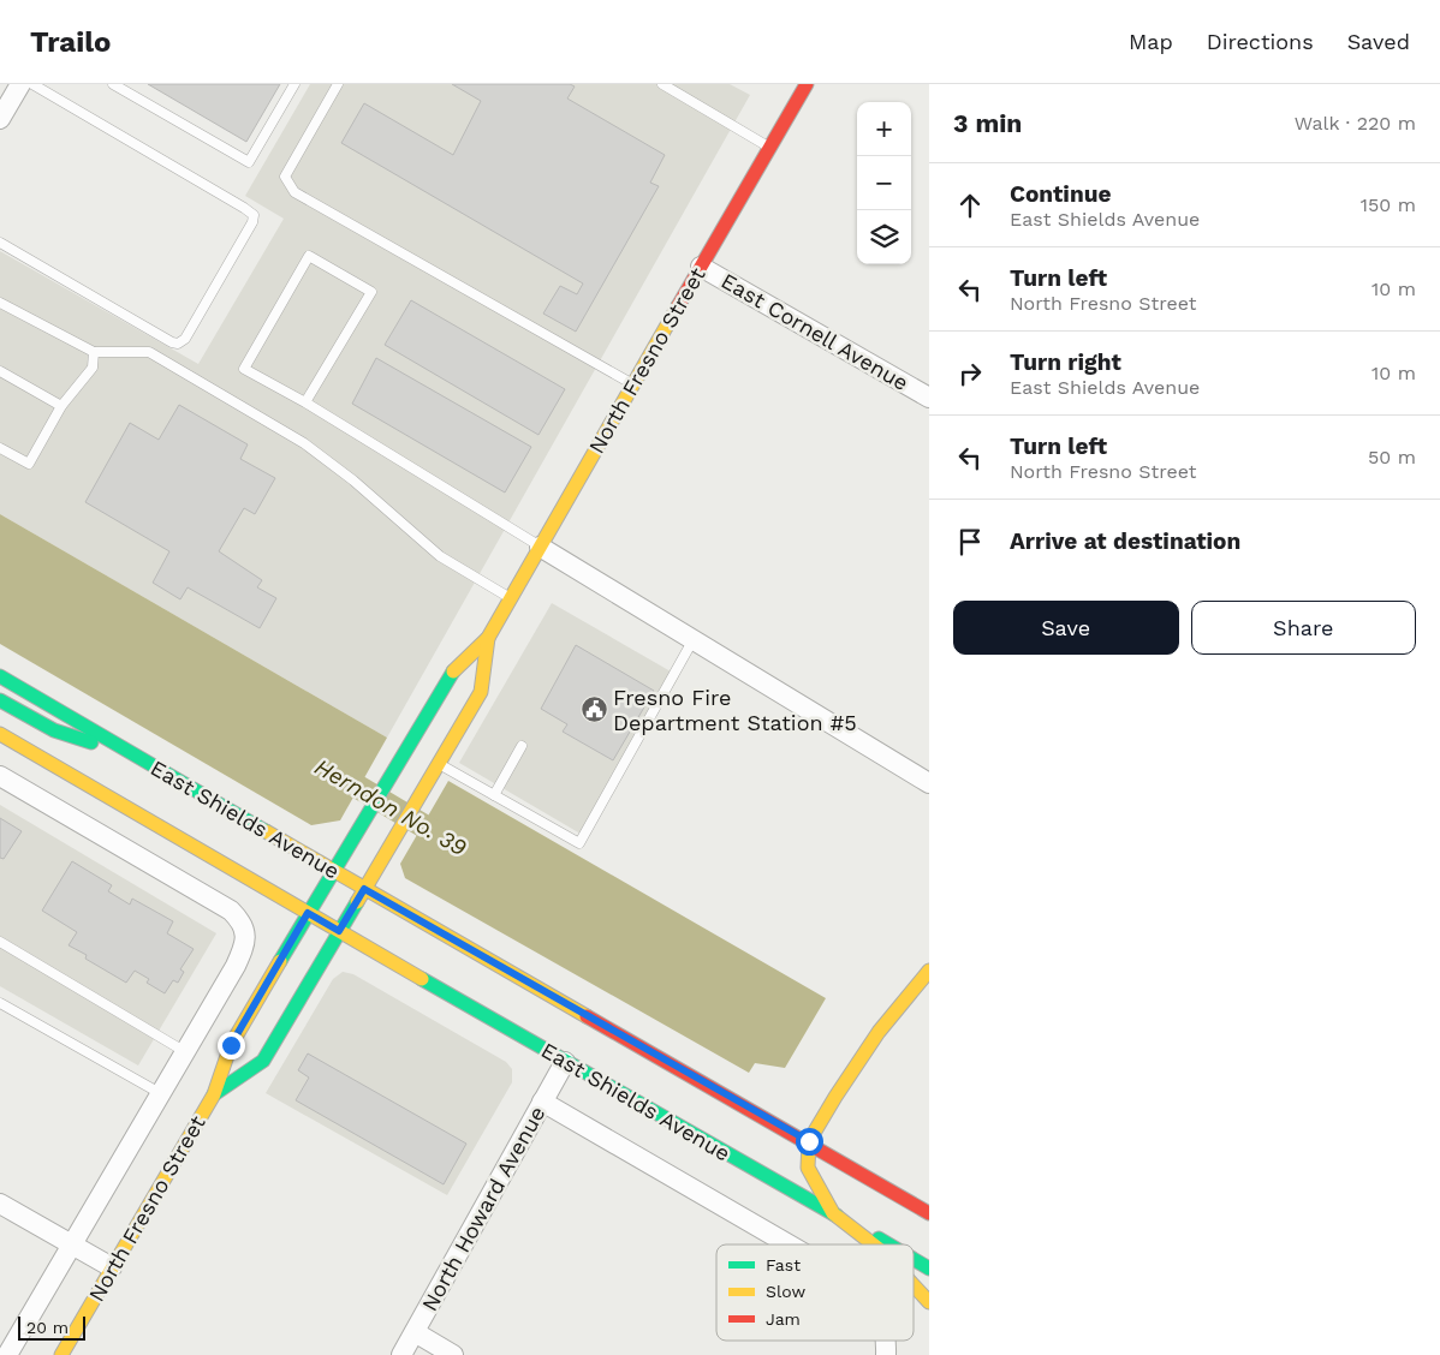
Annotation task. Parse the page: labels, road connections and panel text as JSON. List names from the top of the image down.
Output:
{
  "streets": {
    "main road": ["North Fresno Street", "East Shields Avenue"],
    "street": ["East Cornell Avenue", "North Howard Avenue"]
  },
  "crossings": [
    ["East Cornell Avenue", "North Fresno Street"],
    ["North Fresno Street", "East Shields Avenue"],
    ["East Shields Avenue", "North Howard Avenue"]
  ],
  "water": ["Herndon No. 39"],
  "places": {
    "public building": ["Fresno Fire Department Station #5"]
  },
  "legend": ["Fast", "Slow", "Jam"],
  "scale_bar": "20 m",
  "page": {
    "header": "Trailo",
    "nav": ["Map", "Directions", "Saved"],
    "heading": ["3 min", "Walk · 220 m"],
    "map_buttons": ["+", "−"],
    "list": [
      ["Continue", "East Shields Avenue", "150 m"],
      ["Turn left", "North Fresno Street", "10 m"],
      ["Turn right", "East Shields Avenue", "10 m"],
      ["Turn left", "North Fresno Street", "50 m"],
      "Arrive at destination"
    ],
    "buttons": ["Save", "Share"],
    "scale": "20 m"
  }
}
